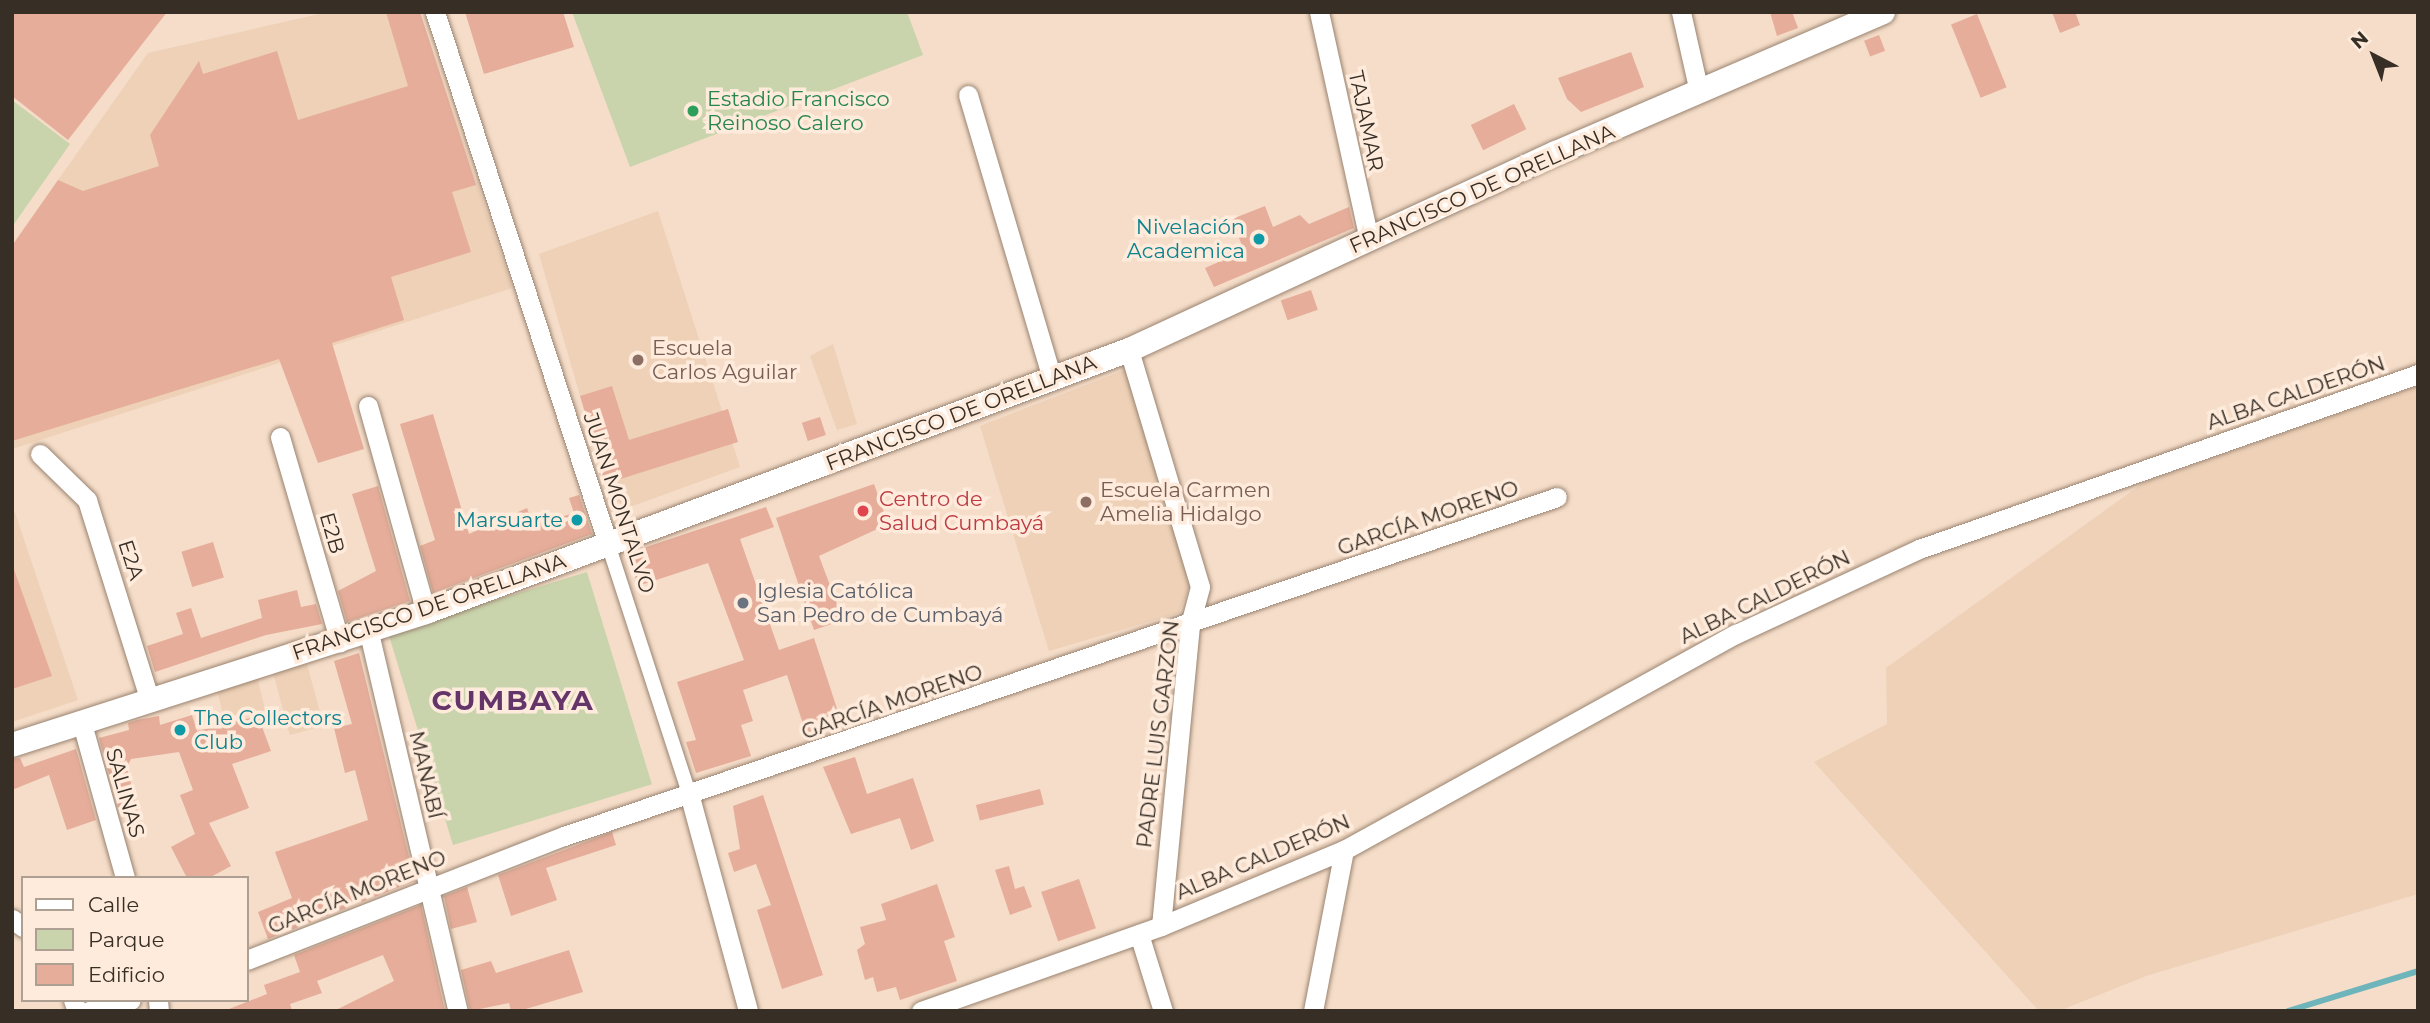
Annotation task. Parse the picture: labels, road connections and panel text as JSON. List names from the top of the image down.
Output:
{
  "streets": {
    "street": [
      "TAJAMAR",
      "FRANCISCO DE ORELLANA",
      "ALBA CALDERÓN",
      "JUAN MONTALVO",
      "GARCÍA MORENO",
      "E2B",
      "E2A",
      "PADRE LUIS GARZON",
      "MANABÍ",
      "SALINAS"
    ]
  },
  "crossings": [
    ["TAJAMAR", "FRANCISCO DE ORELLANA"],
    ["FRANCISCO DE ORELLANA", "JUAN MONTALVO"],
    ["FRANCISCO DE ORELLANA", "E2B"],
    ["FRANCISCO DE ORELLANA", "E2A"],
    ["FRANCISCO DE ORELLANA", "PADRE LUIS GARZON"],
    ["FRANCISCO DE ORELLANA", "MANABÍ"],
    ["FRANCISCO DE ORELLANA", "SALINAS"],
    ["ALBA CALDERÓN", "PADRE LUIS GARZON"],
    ["JUAN MONTALVO", "GARCÍA MORENO"],
    ["GARCÍA MORENO", "PADRE LUIS GARZON"],
    ["GARCÍA MORENO", "MANABÍ"]
  ],
  "districts": ["CUMBAYA"],
  "places": [
    "Estadio Francisco Reinoso Calero",
    "Nivelación Academica",
    "Escuela Carlos Aguilar",
    "Escuela Carmen Amelia Hidalgo",
    "Centro de Salud Cumbayá",
    "Marsuarte",
    "Iglesia Católica San Pedro de Cumbayá",
    "The Collectors Club"
  ],
  "legend": ["Calle", "Parque", "Edificio"],
  "north": "top left"
}
